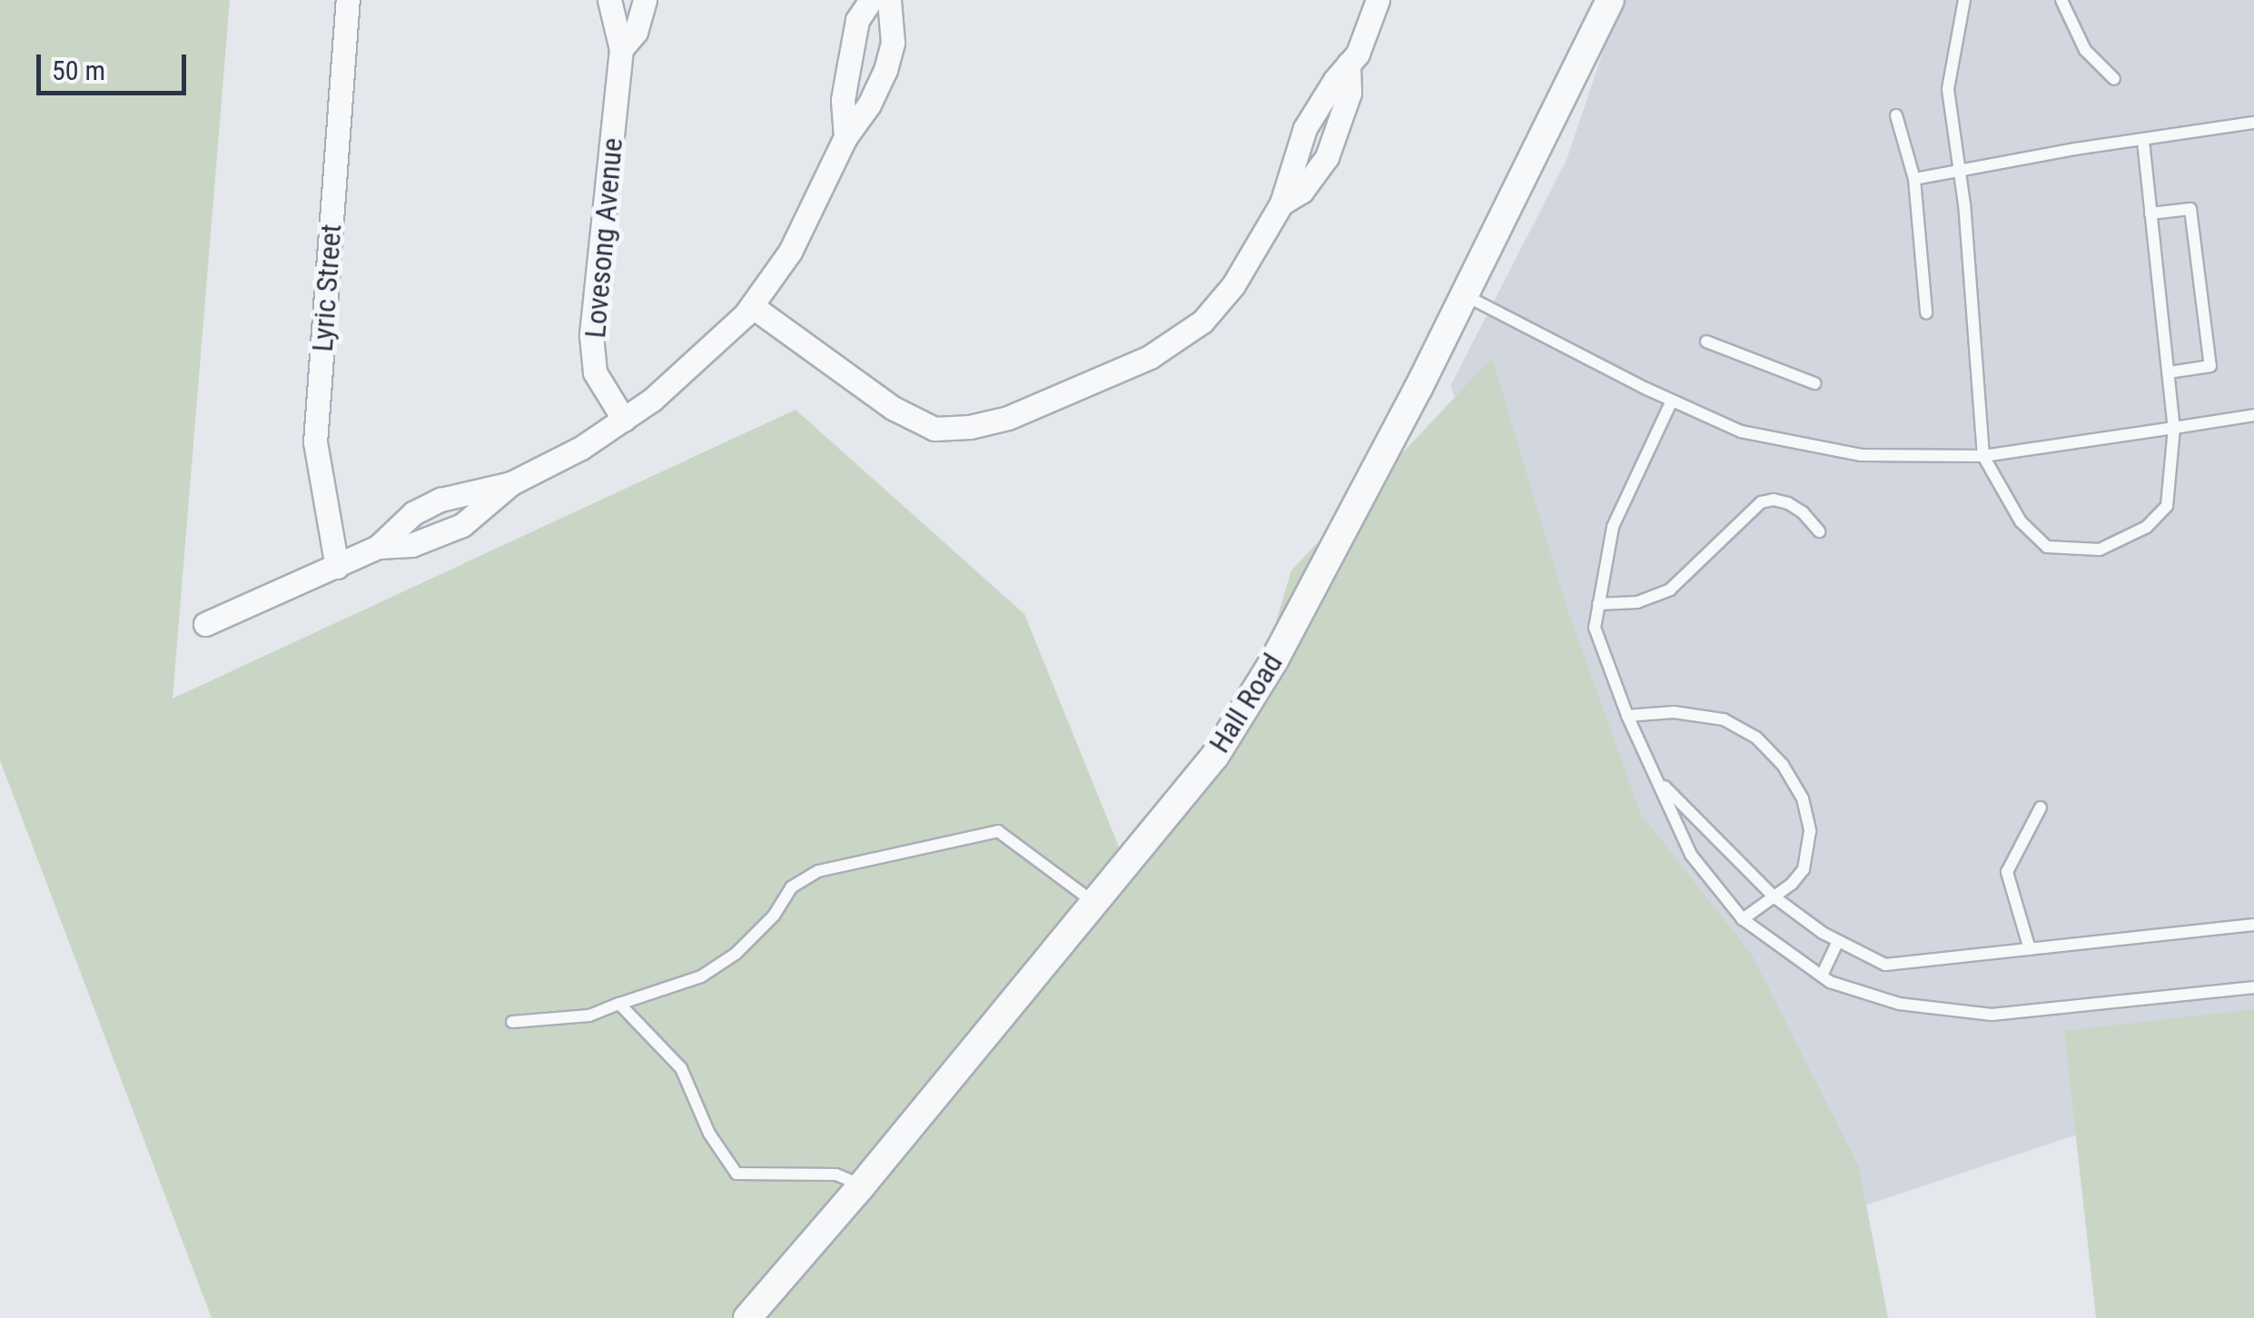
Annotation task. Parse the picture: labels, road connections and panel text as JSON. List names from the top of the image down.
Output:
{
  "streets": {
    "street": ["Lovesong Avenue", "Lyric Street", "Hall Road"]
  },
  "scale_bar": "50 m"
}
